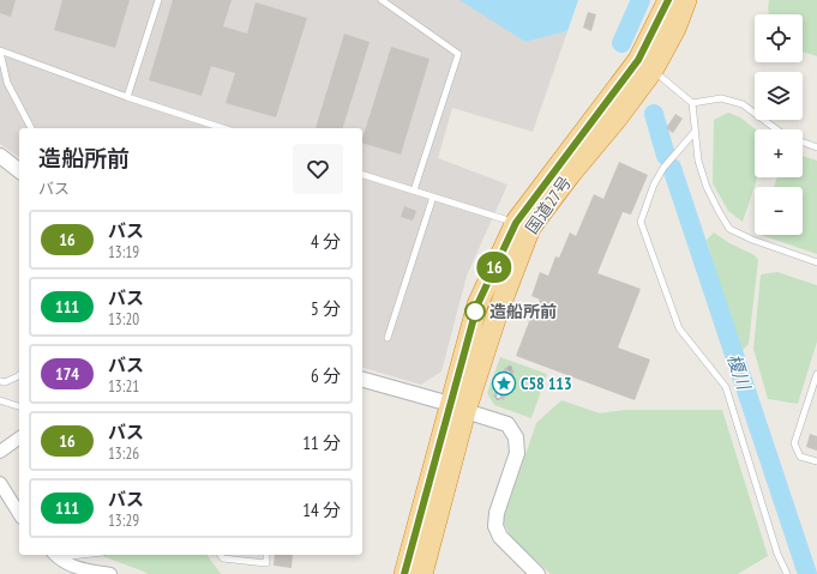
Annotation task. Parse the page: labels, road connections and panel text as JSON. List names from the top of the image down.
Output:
{
  "streets": {
    "highway": ["国道27号"]
  },
  "water": ["榎川"],
  "places": {
    "other": ["造船所前"],
    "place": ["C58 113"]
  },
  "lines": ["bus line 16"],
  "page": {
    "on_map": "16",
    "map_buttons": ["+", "−"],
    "heading": ["造船所前", "バス"],
    "list": [
      {
        "mark": "16",
        "name": "バス",
        "note": "13:19",
        "value": "4 分"
      },
      {
        "mark": "111",
        "name": "バス",
        "note": "13:20",
        "value": "5 分"
      },
      {
        "mark": "174",
        "name": "バス",
        "note": "13:21",
        "value": "6 分"
      },
      {
        "mark": "16",
        "name": "バス",
        "note": "13:26",
        "value": "11 分"
      },
      {
        "mark": "111",
        "name": "バス",
        "note": "13:29",
        "value": "14 分"
      }
    ]
  }
}
